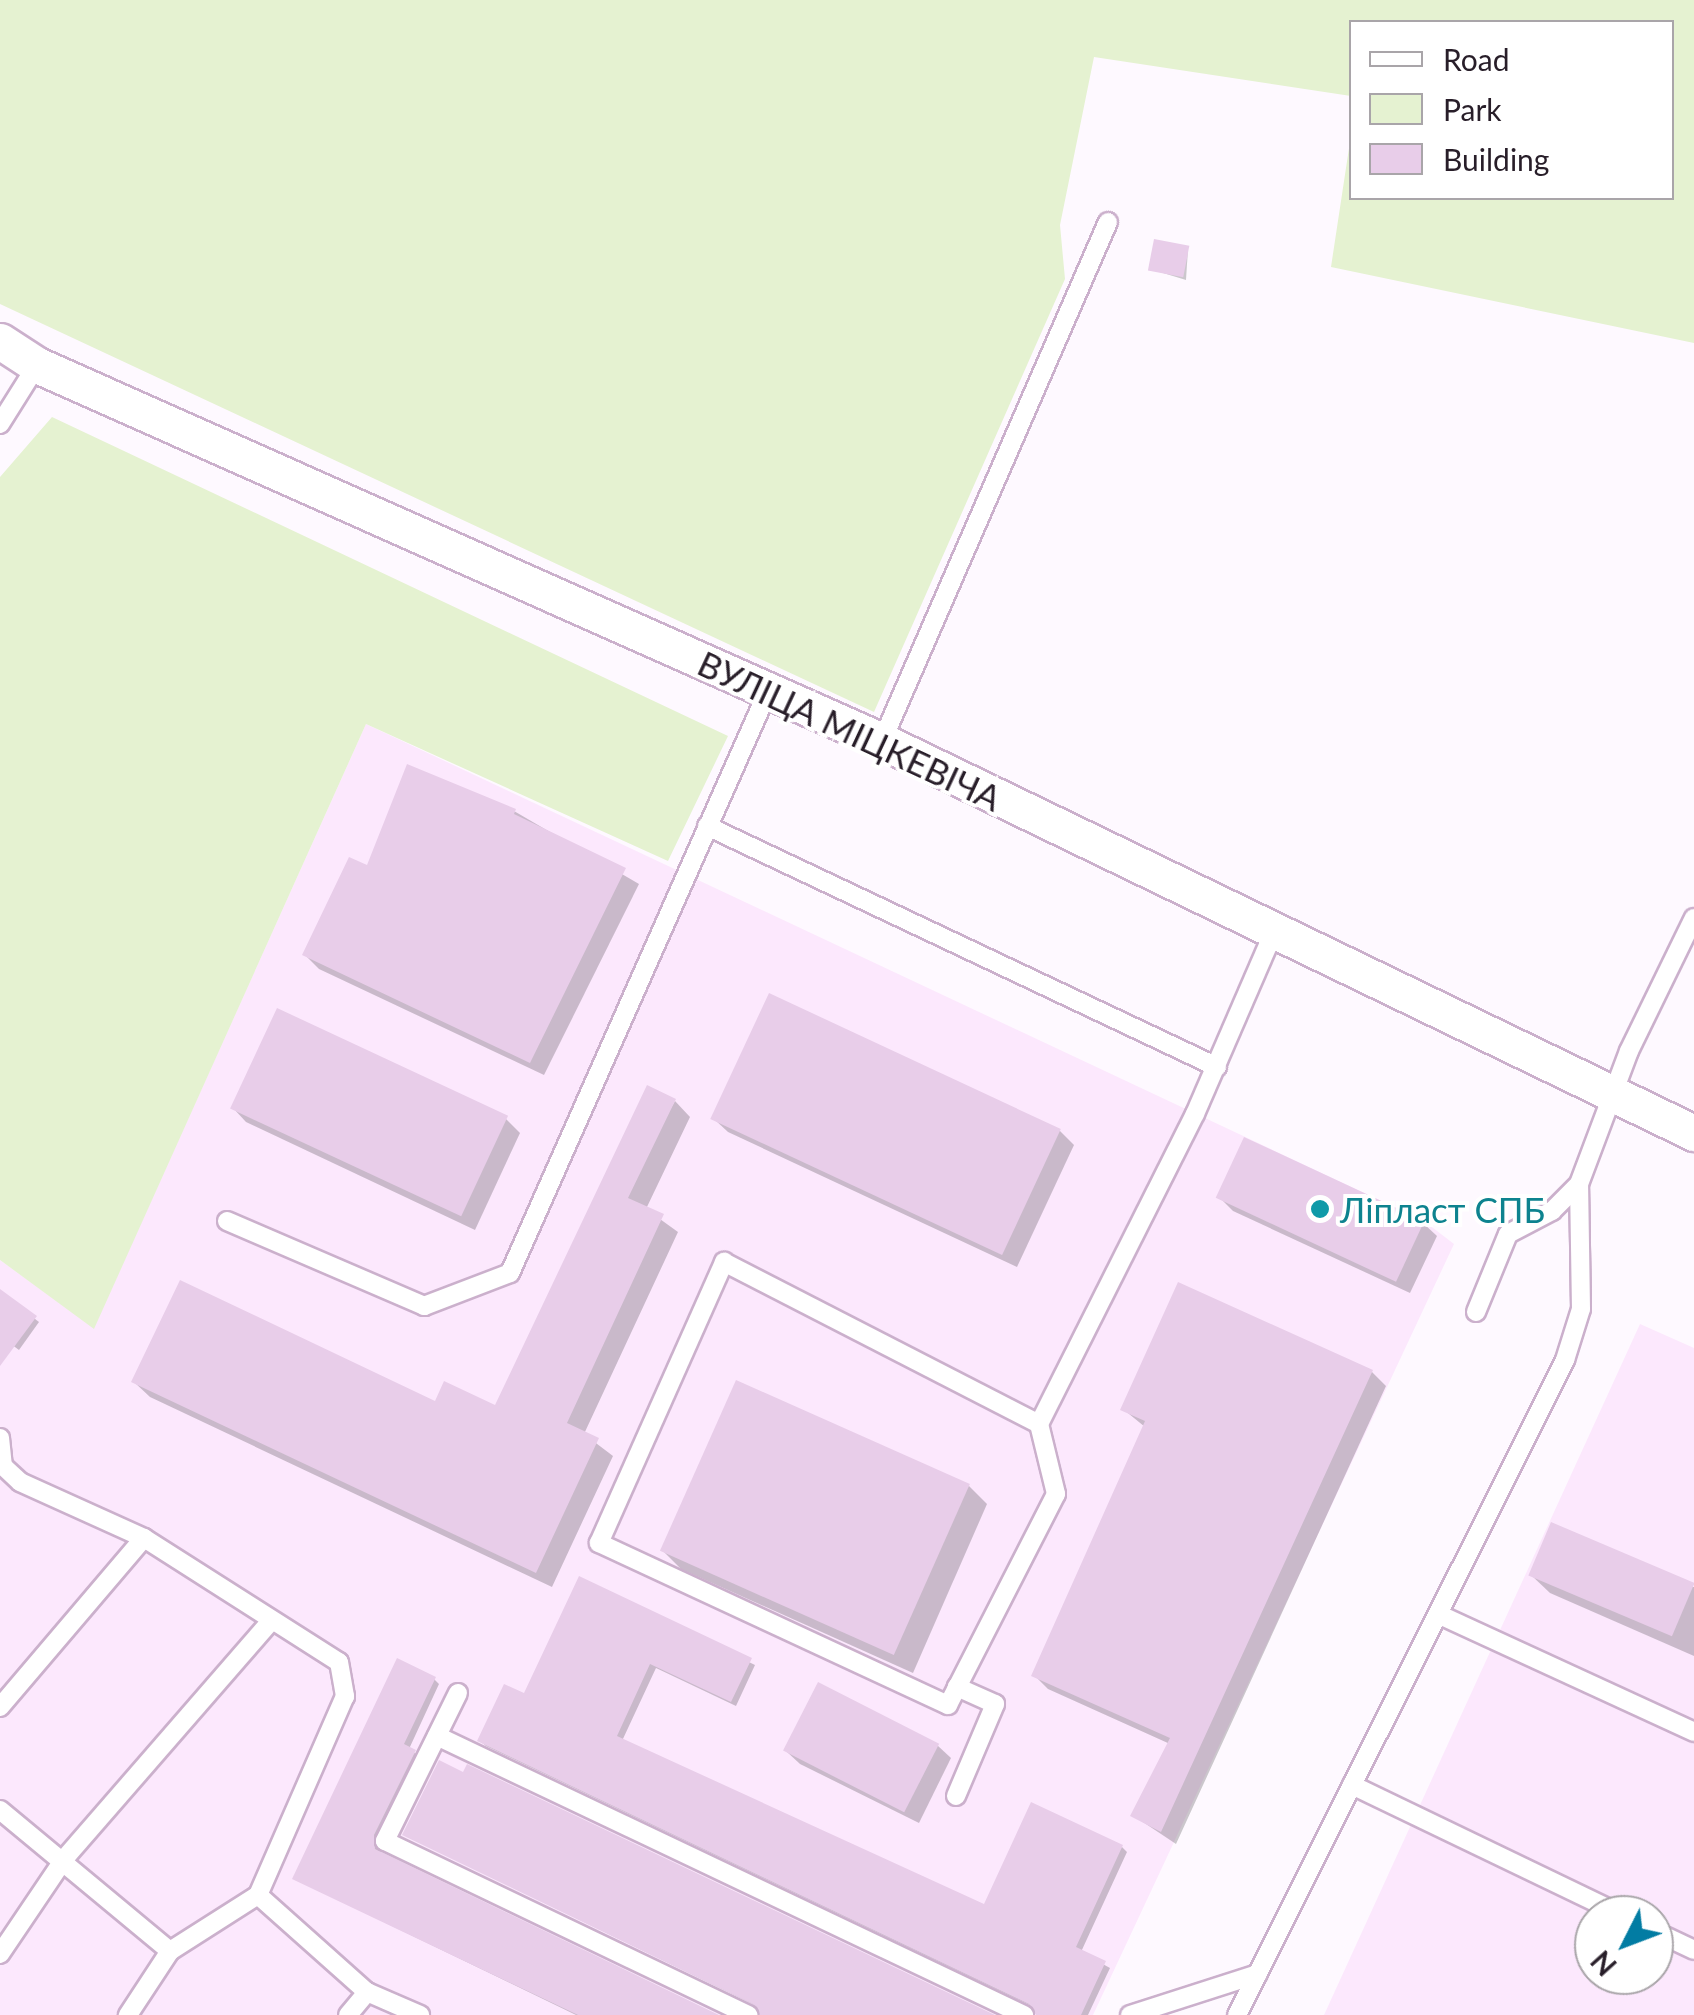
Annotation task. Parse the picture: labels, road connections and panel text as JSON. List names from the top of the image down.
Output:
{
  "streets": {
    "street": ["ВУЛІЦА МІЦКЕВІЧА"]
  },
  "places": ["Ліпласт СПБ"],
  "legend": ["Road", "Park", "Building"],
  "north": "bottom left"
}
